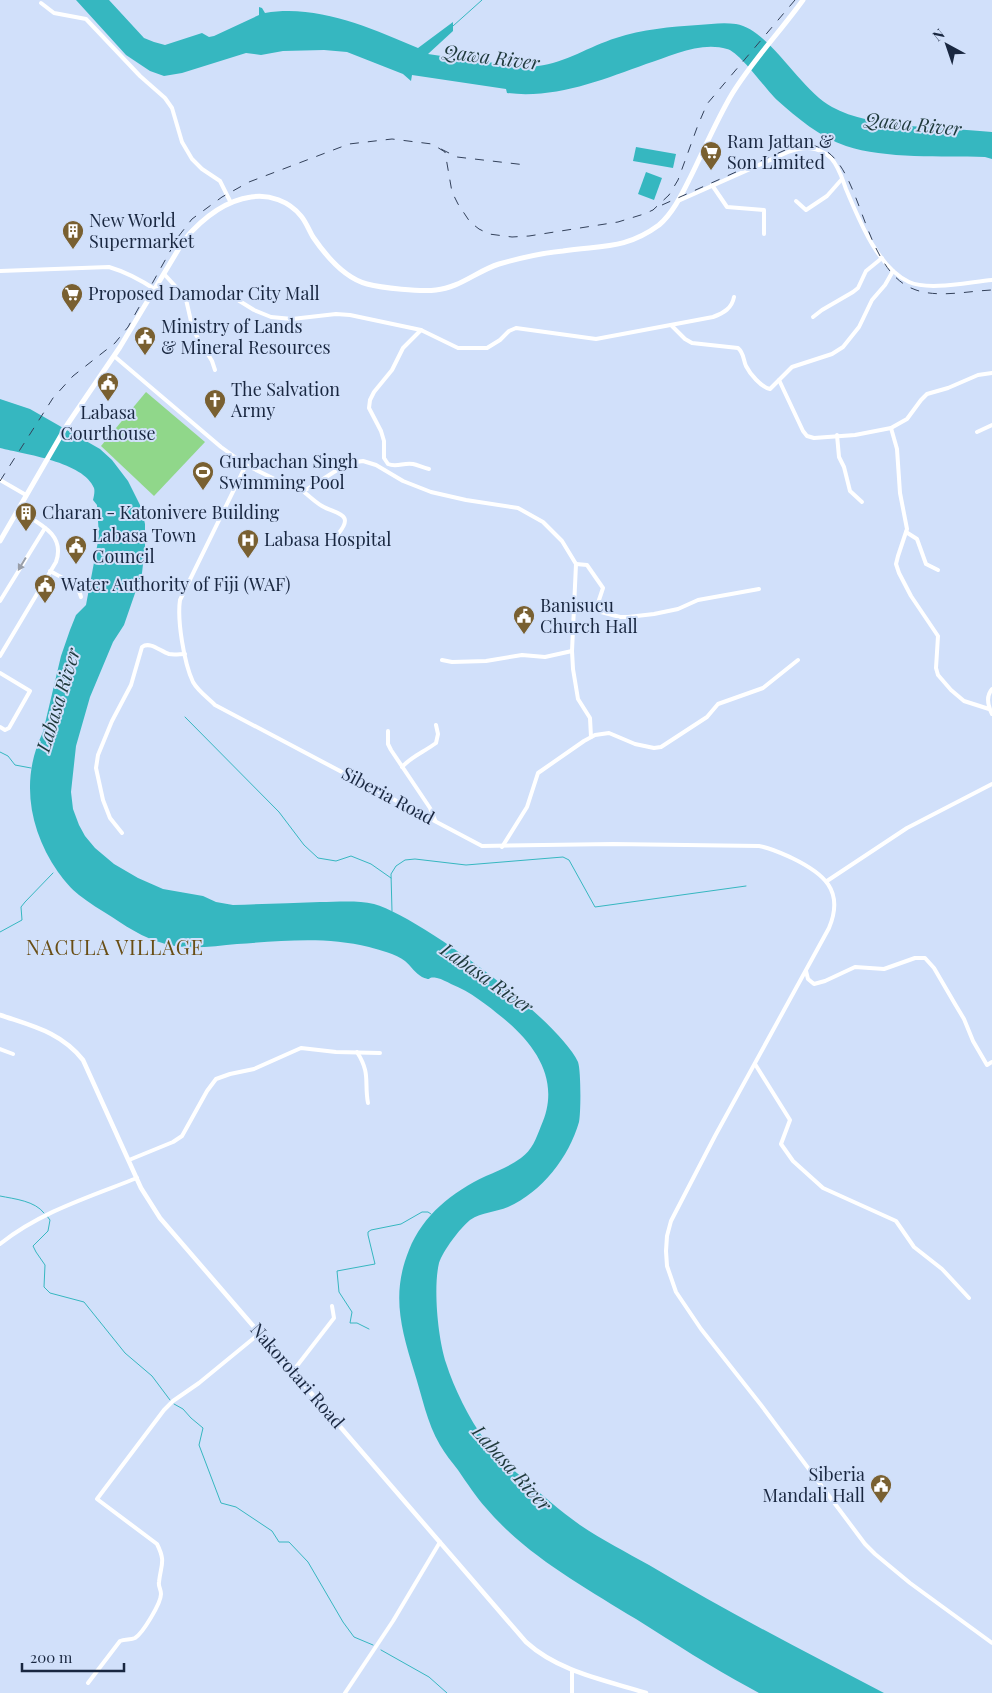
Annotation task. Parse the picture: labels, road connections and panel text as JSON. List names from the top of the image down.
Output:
{
  "streets": {
    "street": ["Siberia Road", "Nakorotari Road"]
  },
  "districts": ["NACULA VILLAGE"],
  "water": ["Qawa River", "Labasa River"],
  "places": {
    "supermarket": ["Ram Jattan & Son Limited", "Proposed Damodar City Mall"],
    "building": ["New World Supermarket", "Charan - Katonivere Building"],
    "public building": [
      "Ministry of Lands & Mineral Resources",
      "Labasa Courthouse",
      "Labasa Town Council",
      "Water Authority of Fiji (WAF)",
      "Banisucu Church Hall",
      "Siberia Mandali Hall"
    ],
    "church": ["The Salvation Army"],
    "sports": ["Gurbachan Singh Swimming Pool"],
    "hospital": ["Labasa Hospital"]
  },
  "scale_bar": "200 m",
  "north": "top left"
}
